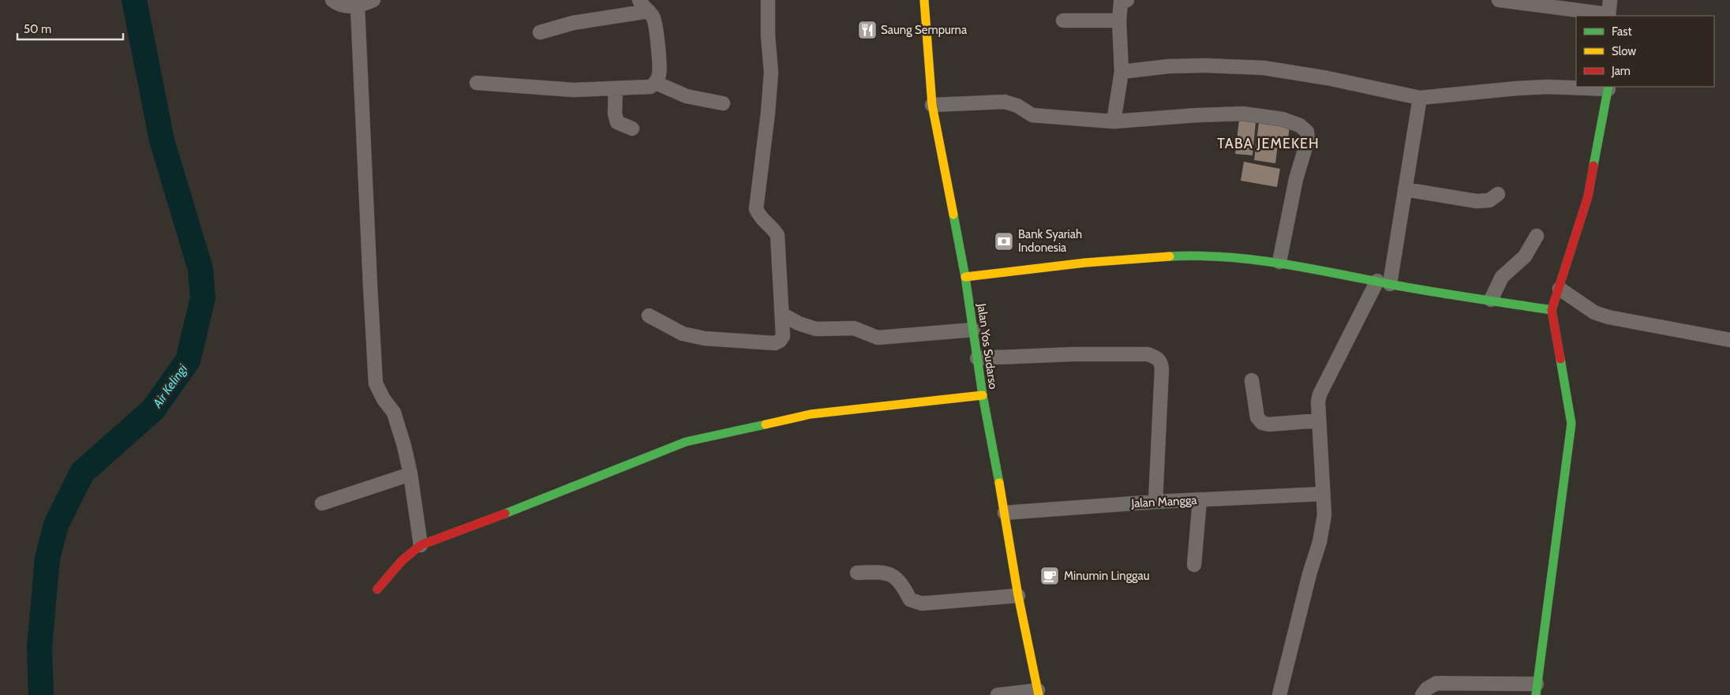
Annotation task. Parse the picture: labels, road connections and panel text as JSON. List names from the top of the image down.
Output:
{
  "streets": {
    "main road": ["Jalan Yos Sudarso"],
    "street": ["Jalan Mangga"]
  },
  "crossings": [
    ["Jalan Yos Sudarso", "Jalan Mangga"]
  ],
  "districts": ["TABA JEMEKEH"],
  "water": ["Air Kelingi"],
  "places": {
    "restaurant": ["Saung Sempurna"],
    "bank": ["Bank Syariah Indonesia"],
    "cafe": ["Minumin Linggau"]
  },
  "legend": ["Fast", "Slow", "Jam"],
  "scale_bar": "50 m"
}
